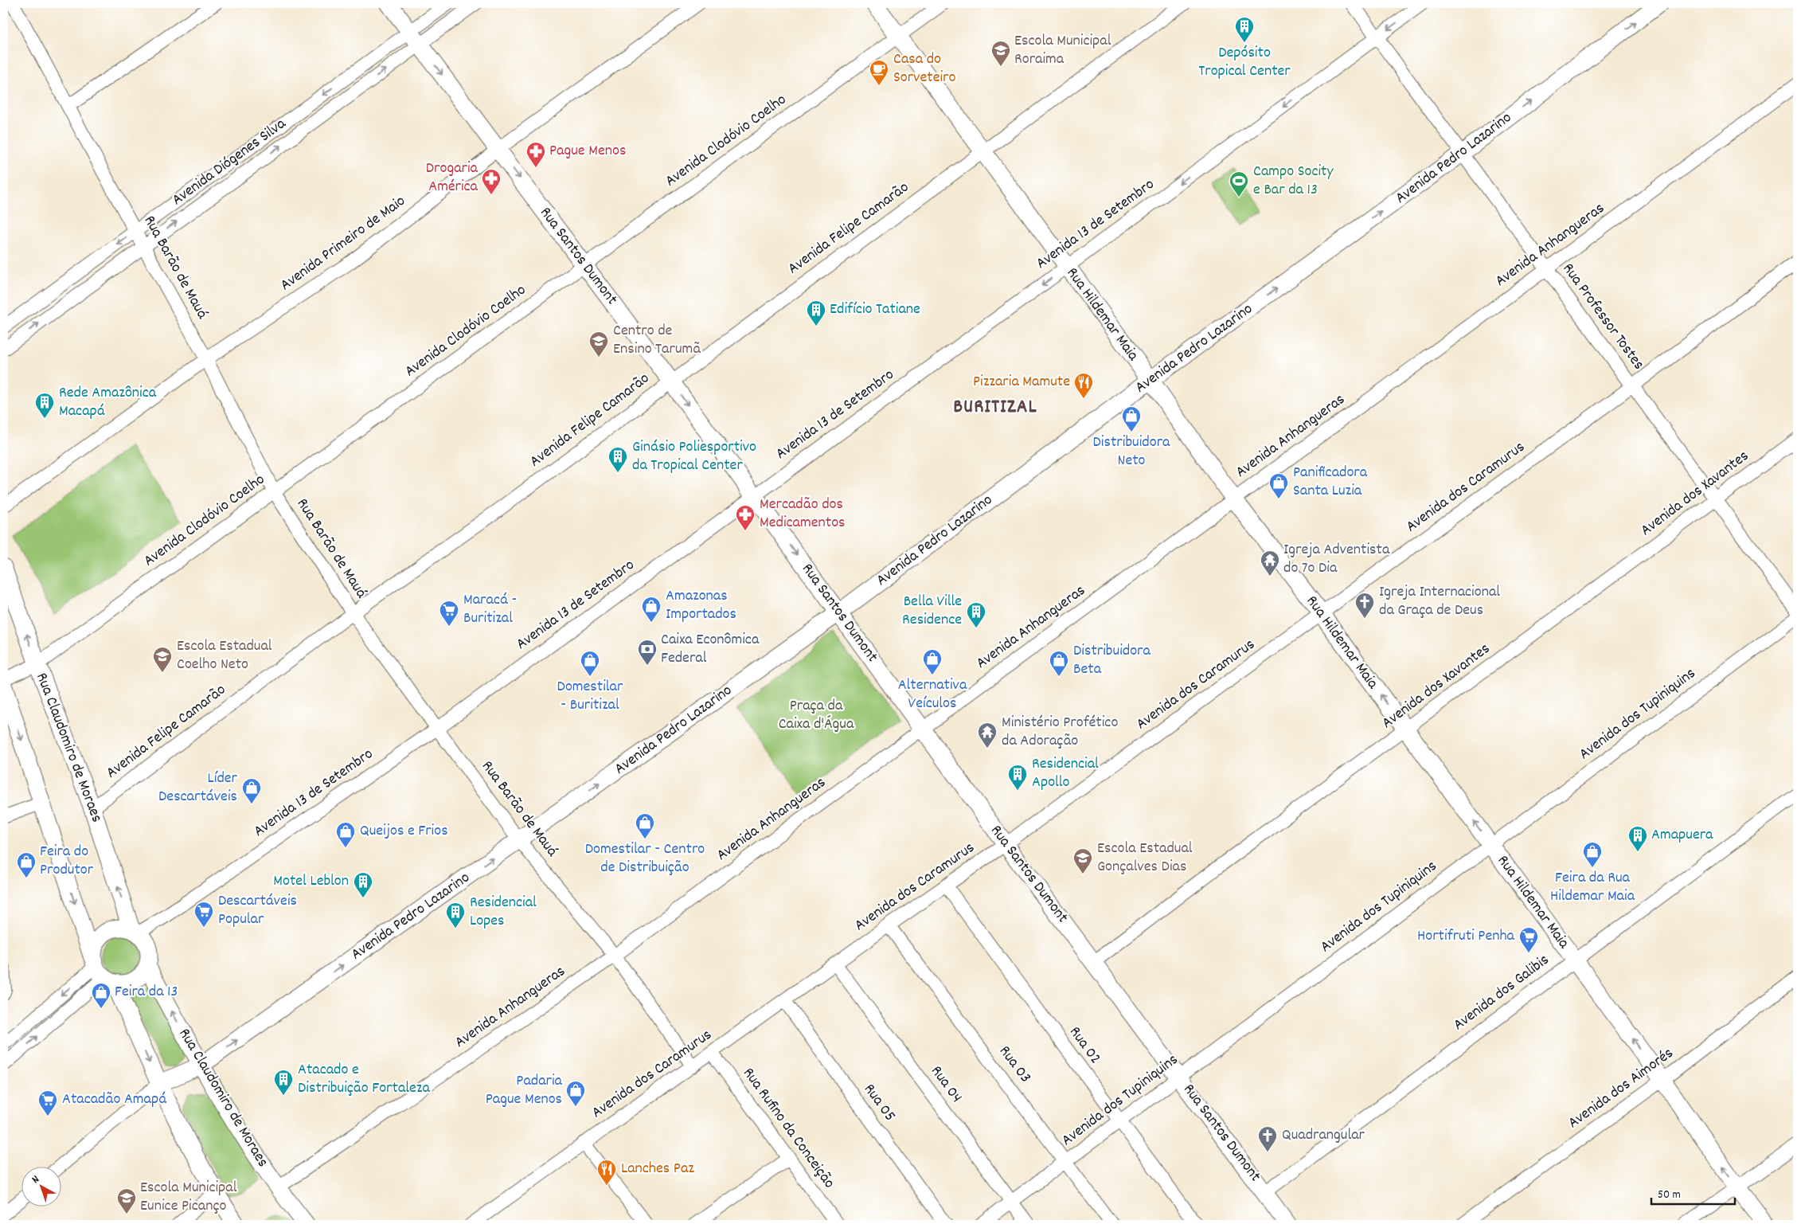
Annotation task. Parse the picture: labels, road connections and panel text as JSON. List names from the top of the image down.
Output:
{
  "streets": {
    "main road": [
      "Avenida Pedro Lazarino",
      "Rua Santos Dumont",
      "Rua Hildemar Maia",
      "Rua Claudomiro de Moraes"
    ],
    "street": [
      "Avenida Clodóvio Coelho",
      "Avenida Diógenes Silva",
      "Avenida 13 de Setembro",
      "Avenida Felipe Camarão",
      "Avenida Primeiro de Maio",
      "Avenida Anhangueras",
      "Rua Barão de Mauá",
      "Rua Professor Tostes",
      "Avenida dos Caramurus",
      "Avenida dos Xavantes",
      "Avenida dos Tupiniquins",
      "Avenida dos Galibis",
      "Rua 02",
      "Rua 03",
      "Rua 04",
      "Avenida dos Aimorés",
      "Rua 05",
      "Rua Rufino da Conceição"
    ]
  },
  "crossings": [
    ["Avenida Clodóvio Coelho", "Rua Santos Dumont"],
    ["Avenida Clodóvio Coelho", "Rua Barão de Mauá"],
    ["Avenida Clodóvio Coelho", "Rua Hildemar Maia"],
    ["Avenida Clodóvio Coelho", "Rua Claudomiro de Moraes"],
    ["Avenida Pedro Lazarino", "Rua Santos Dumont"],
    ["Avenida Pedro Lazarino", "Rua Barão de Mauá"],
    ["Avenida Pedro Lazarino", "Rua Hildemar Maia"],
    ["Avenida Pedro Lazarino", "Rua Professor Tostes"],
    ["Avenida Pedro Lazarino", "Rua Claudomiro de Moraes"],
    ["Avenida Diógenes Silva", "Rua Santos Dumont"],
    ["Avenida Diógenes Silva", "Rua Barão de Mauá"],
    ["Avenida 13 de Setembro", "Rua Santos Dumont"],
    ["Avenida 13 de Setembro", "Rua Barão de Mauá"],
    ["Avenida 13 de Setembro", "Rua Hildemar Maia"],
    ["Avenida 13 de Setembro", "Rua Professor Tostes"],
    ["Avenida 13 de Setembro", "Rua Claudomiro de Moraes"],
    ["Avenida Felipe Camarão", "Rua Santos Dumont"],
    ["Avenida Felipe Camarão", "Rua Barão de Mauá"],
    ["Avenida Felipe Camarão", "Rua Hildemar Maia"],
    ["Avenida Felipe Camarão", "Rua Claudomiro de Moraes"],
    ["Avenida Primeiro de Maio", "Rua Santos Dumont"],
    ["Avenida Primeiro de Maio", "Rua Barão de Mauá"],
    ["Avenida Anhangueras", "Rua Santos Dumont"],
    ["Avenida Anhangueras", "Rua Barão de Mauá"],
    ["Avenida Anhangueras", "Rua Hildemar Maia"],
    ["Avenida Anhangueras", "Rua Professor Tostes"],
    ["Avenida Anhangueras", "Rua Claudomiro de Moraes"],
    ["Rua Santos Dumont", "Avenida dos Caramurus"],
    ["Rua Santos Dumont", "Avenida dos Xavantes"],
    ["Rua Santos Dumont", "Avenida dos Tupiniquins"],
    ["Rua Santos Dumont", "Avenida dos Galibis"],
    ["Rua Barão de Mauá", "Avenida dos Caramurus"],
    ["Rua Hildemar Maia", "Avenida dos Caramurus"],
    ["Rua Hildemar Maia", "Avenida dos Xavantes"],
    ["Rua Hildemar Maia", "Avenida dos Tupiniquins"],
    ["Rua Hildemar Maia", "Avenida dos Galibis"],
    ["Rua Hildemar Maia", "Avenida dos Aimorés"],
    ["Rua Professor Tostes", "Avenida dos Caramurus"],
    ["Rua Professor Tostes", "Avenida dos Xavantes"],
    ["Avenida dos Caramurus", "Rua 02"],
    ["Avenida dos Caramurus", "Rua 03"],
    ["Avenida dos Caramurus", "Rua 04"],
    ["Avenida dos Caramurus", "Rua 05"],
    ["Avenida dos Caramurus", "Rua Rufino da Conceição"],
    ["Avenida dos Tupiniquins", "Rua 02"],
    ["Avenida dos Tupiniquins", "Rua 03"],
    ["Avenida dos Tupiniquins", "Rua 04"]
  ],
  "one_way": [
    "Avenida Pedro Lazarino",
    "Avenida 13 de Setembro",
    "Rua Santos Dumont",
    "Rua Hildemar Maia"
  ],
  "districts": ["BURITIZAL"],
  "parks": ["Praça da Caixa d'Água"],
  "places": {
    "building": [
      "Depósito Tropical Center",
      "Edifício Tatiane",
      "Rede Amazônica Macapá",
      "Ginásio Poliesportivo da Tropical Center",
      "Bella Ville Residence",
      "Residencial Apollo",
      "Amapuera",
      "Motel Leblon",
      "Residencial Lopes",
      "Atacado e Distribuição Fortaleza"
    ],
    "school or university": [
      "Escola Municipal Roraima",
      "Centro de Ensino Tarumã",
      "Escola Estadual Coelho Neto",
      "Escola Estadual Gonçalves Dias",
      "Escola Municipal Eunice Picanço"
    ],
    "cafe": ["Casa do Sorveteiro"],
    "pharmacy": ["Pague Menos", "Drogaria América", "Mercadão dos Medicamentos"],
    "sports": ["Campo Socity e Bar da 13"],
    "restaurant": ["Pizzaria Mamute", "Lanches Paz"],
    "shop": [
      "Distribuidora Neto",
      "Panificadora Santa Luzia",
      "Amazonas Importados",
      "Alternativa Veículos",
      "Domestilar - Buritizal",
      "Distribuidora Beta",
      "Líder Descartáveis",
      "Domestilar - Centro de Distribuição",
      "Queijos e Frios",
      "Feira da Rua Hildemar Maia",
      "Feira do Produtor",
      "Feira da 13",
      "Padaria Pague Menos"
    ],
    "temple": ["Igreja Adventista do 7o Dia", "Ministério Profético da Adoração"],
    "church": ["Igreja Internacional da Graça de Deus", "Quadrangular"],
    "supermarket": [
      "Maracá - Buritizal",
      "Descartáveis Popular",
      "Hortifruti Penha",
      "Atacadão Amapá"
    ],
    "bank": ["Caixa Econômica Federal"]
  },
  "scale_bar": "50 m",
  "north": "top left"
}
